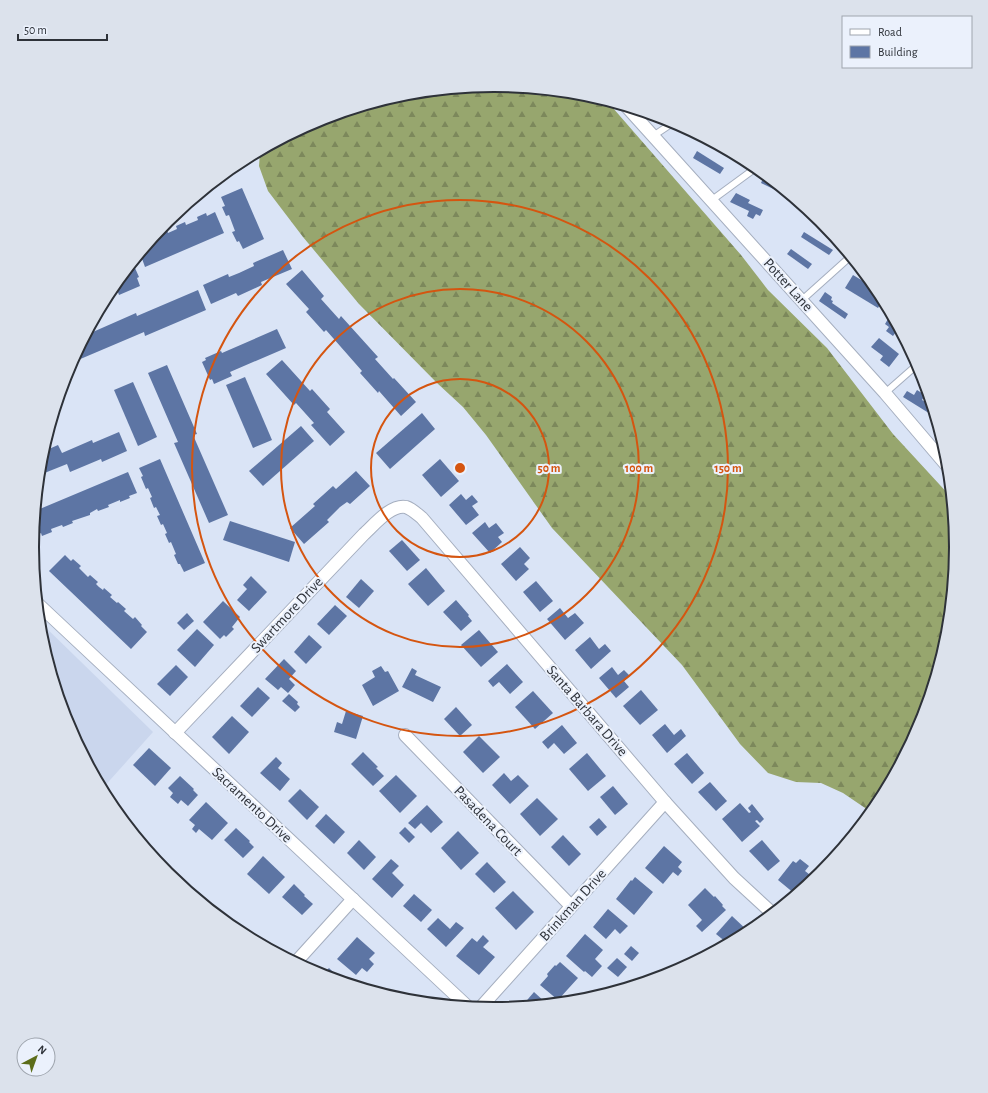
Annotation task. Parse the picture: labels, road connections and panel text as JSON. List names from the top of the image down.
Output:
{
  "streets": {
    "street": [
      "Potter Lane",
      "Swartmore Drive",
      "Santa Barbara Drive",
      "Sacramento Drive",
      "Pasadena Court",
      "Brinkman Drive"
    ]
  },
  "crossings": [
    ["Swartmore Drive", "Santa Barbara Drive"],
    ["Swartmore Drive", "Sacramento Drive"],
    ["Santa Barbara Drive", "Brinkman Drive"],
    ["Pasadena Court", "Brinkman Drive"]
  ],
  "legend": ["Road", "Building"],
  "scale_bar": "50 m",
  "north": "top right",
  "rings": ["50 m", "100 m", "150 m"]
}
